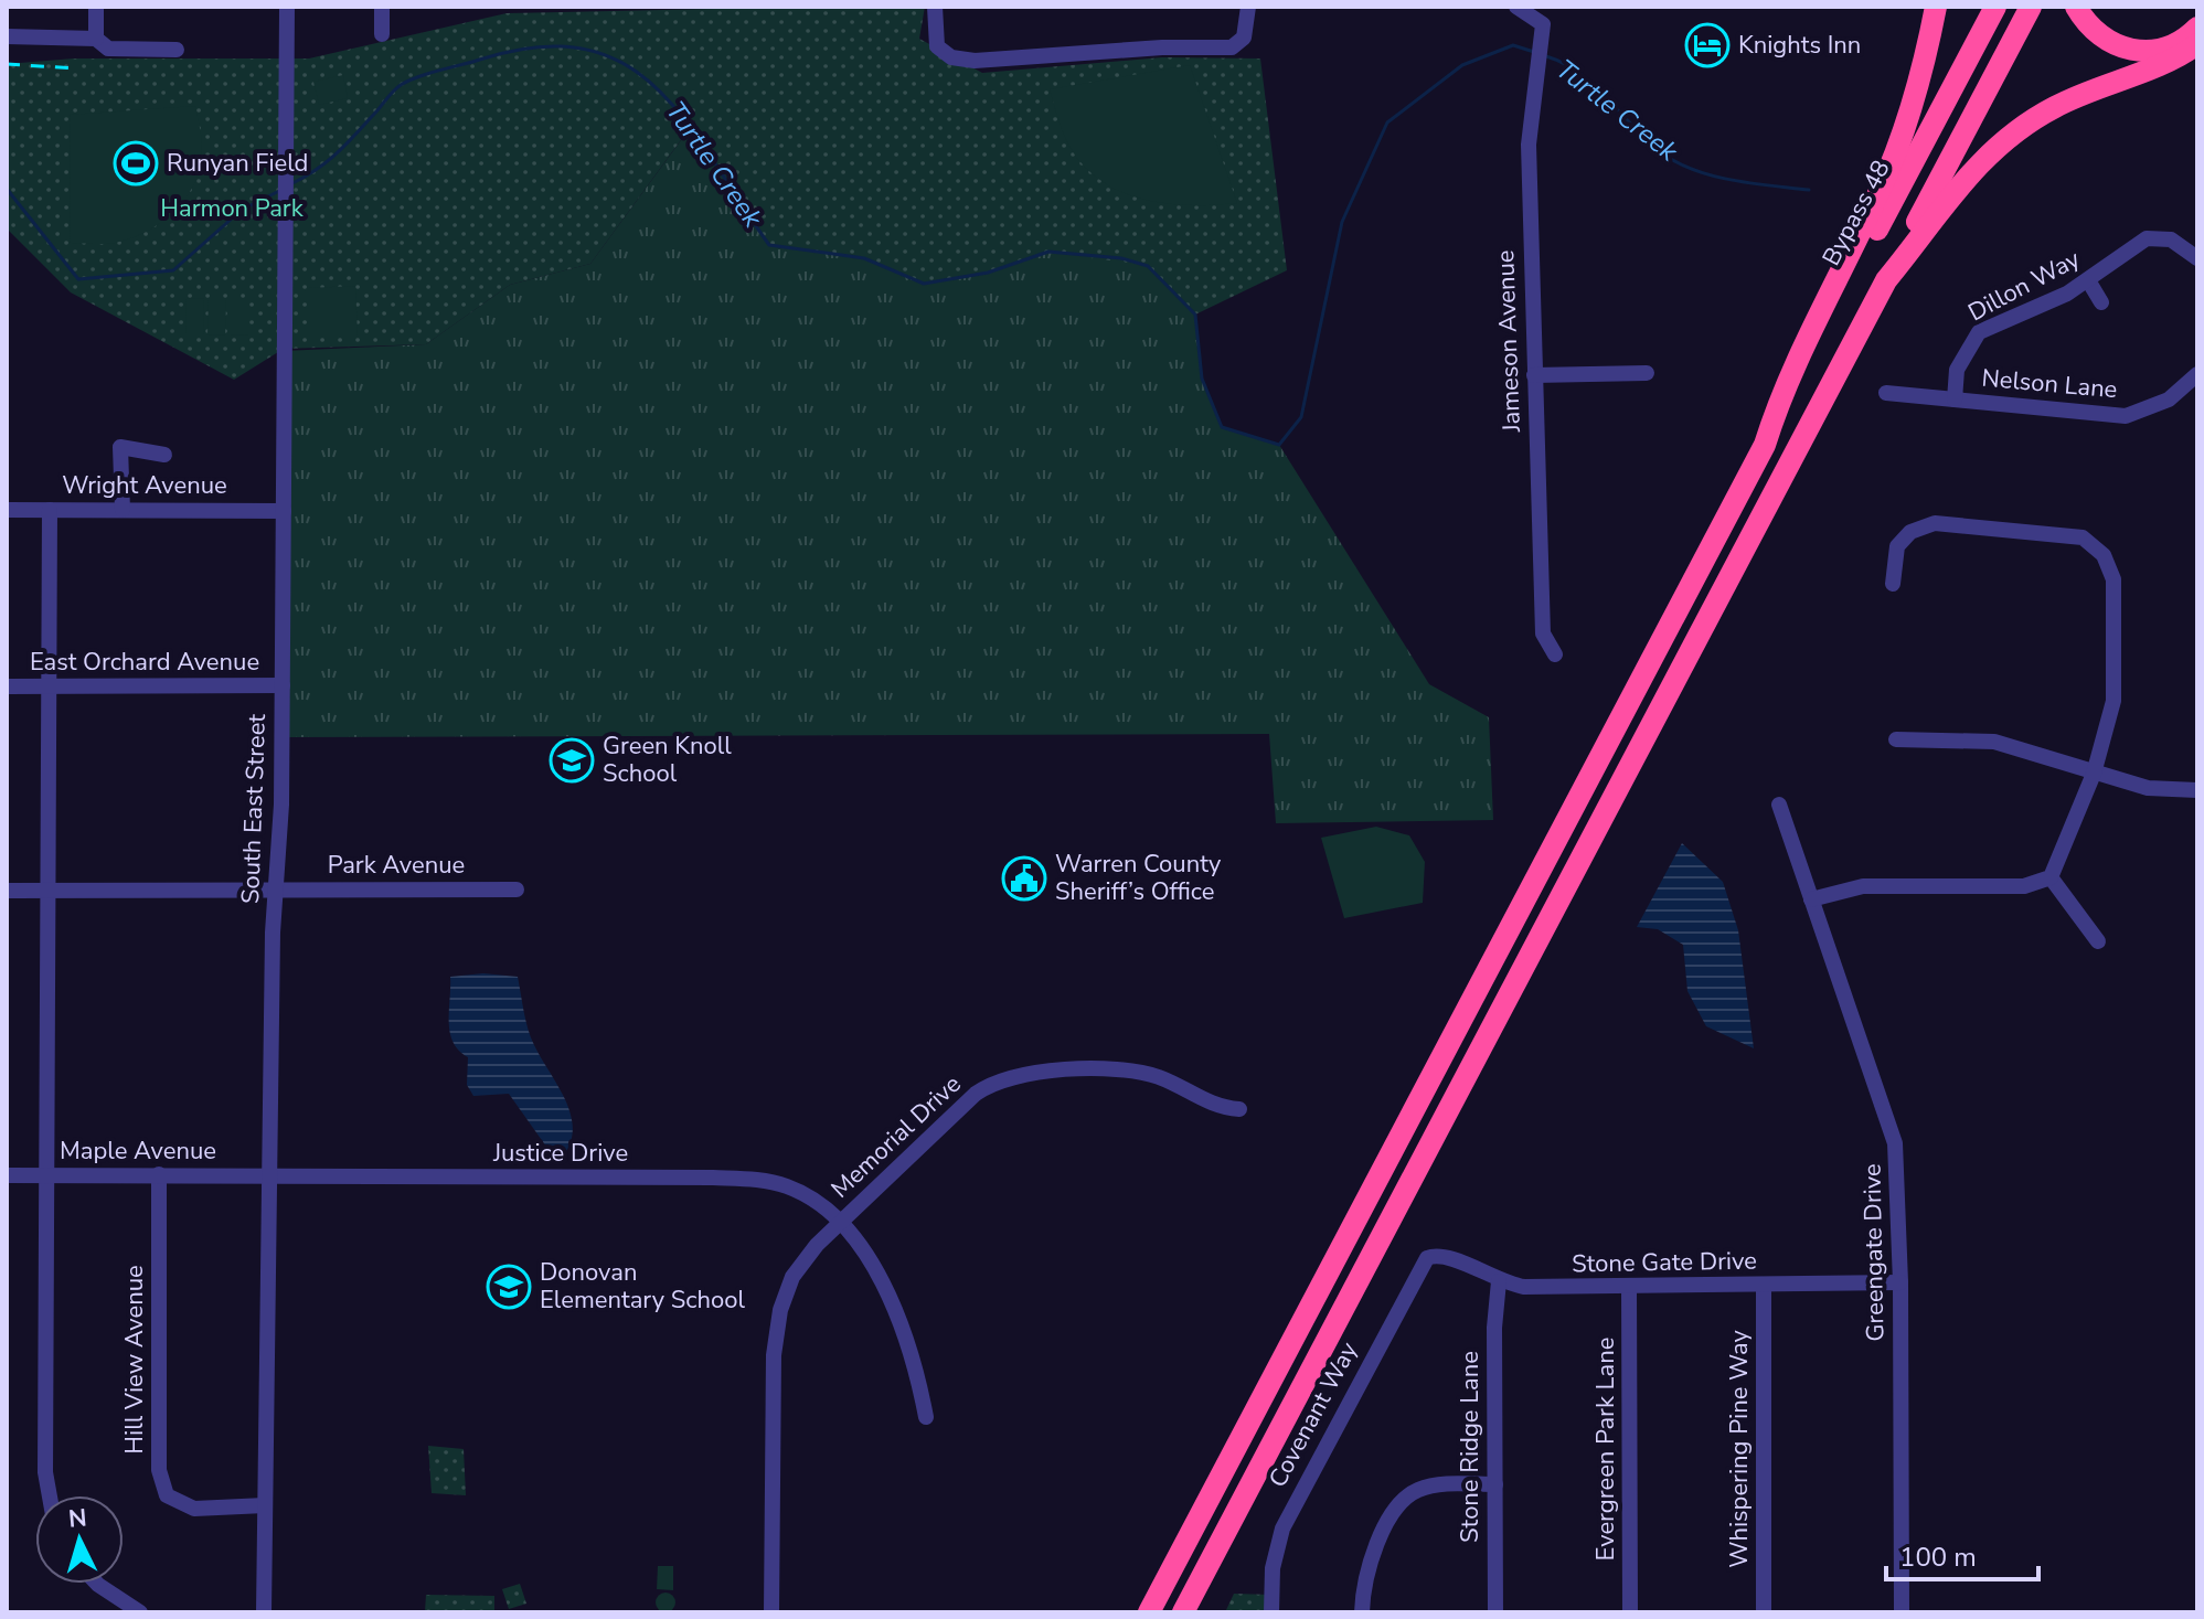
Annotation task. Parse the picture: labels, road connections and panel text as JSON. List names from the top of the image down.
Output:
{
  "streets": {
    "highway": ["Bypass 48"],
    "street": [
      "Dillon Way",
      "Jameson Avenue",
      "Nelson Lane",
      "Wright Avenue",
      "East Orchard Avenue",
      "South East Street",
      "Park Avenue",
      "Memorial Drive",
      "Maple Avenue",
      "Justice Drive",
      "Greengate Drive",
      "Stone Gate Drive",
      "Hill View Avenue",
      "Covenant Way",
      "Stone Ridge Lane",
      "Evergreen Park Lane",
      "Whispering Pine Way"
    ]
  },
  "crossings": [
    ["Dillon Way", "Nelson Lane"],
    ["Wright Avenue", "South East Street"],
    ["East Orchard Avenue", "South East Street"],
    ["South East Street", "Park Avenue"],
    ["South East Street", "Maple Avenue"],
    ["South East Street", "Justice Drive"],
    ["South East Street", "Hill View Avenue"],
    ["Memorial Drive", "Justice Drive"],
    ["Maple Avenue", "Justice Drive"],
    ["Maple Avenue", "Hill View Avenue"],
    ["Greengate Drive", "Stone Gate Drive"],
    ["Stone Gate Drive", "Covenant Way"],
    ["Stone Gate Drive", "Stone Ridge Lane"],
    ["Stone Gate Drive", "Evergreen Park Lane"],
    ["Stone Gate Drive", "Whispering Pine Way"]
  ],
  "water": ["Turtle Creek"],
  "parks": ["Harmon Park"],
  "places": {
    "hotel": ["Knights Inn"],
    "sports": ["Runyan Field"],
    "school or university": ["Green Knoll School", "Donovan Elementary School"],
    "public building": ["Warren County Sheriff’s Office"]
  },
  "scale_bar": "100 m",
  "north": "top"
}
